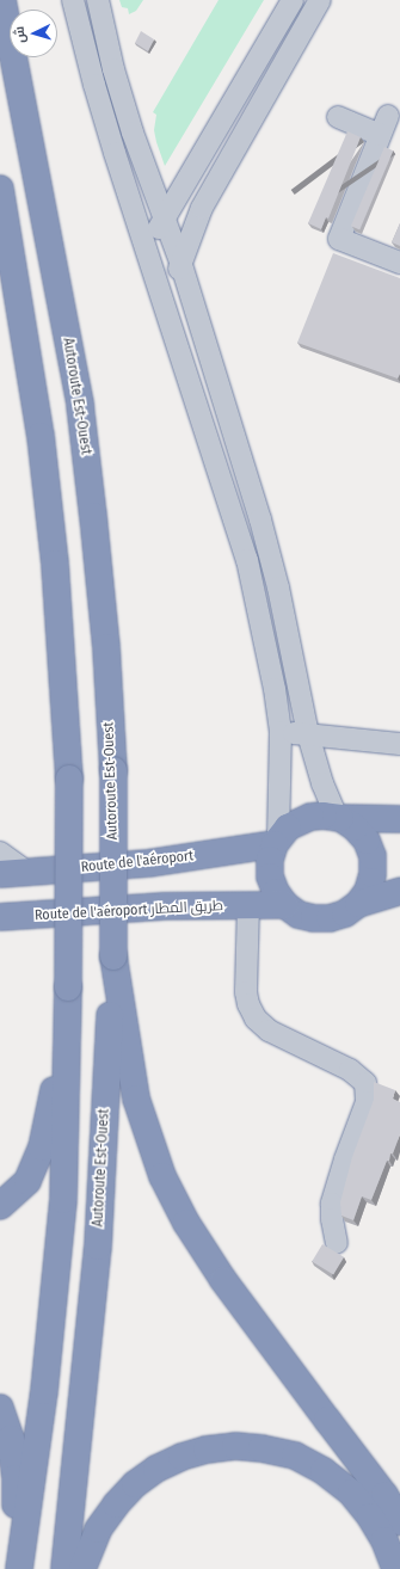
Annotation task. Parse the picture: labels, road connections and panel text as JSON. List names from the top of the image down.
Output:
{
  "streets": {
    "highway": ["Autoroute Est-Ouest", "Route de l'aéroport", "Route de l'aéroport طريق المطار"]
  },
  "crossings": [
    ["Route de l'aéroport", "Route de l'aéroport طريق المطار"]
  ],
  "north": "left"
}
